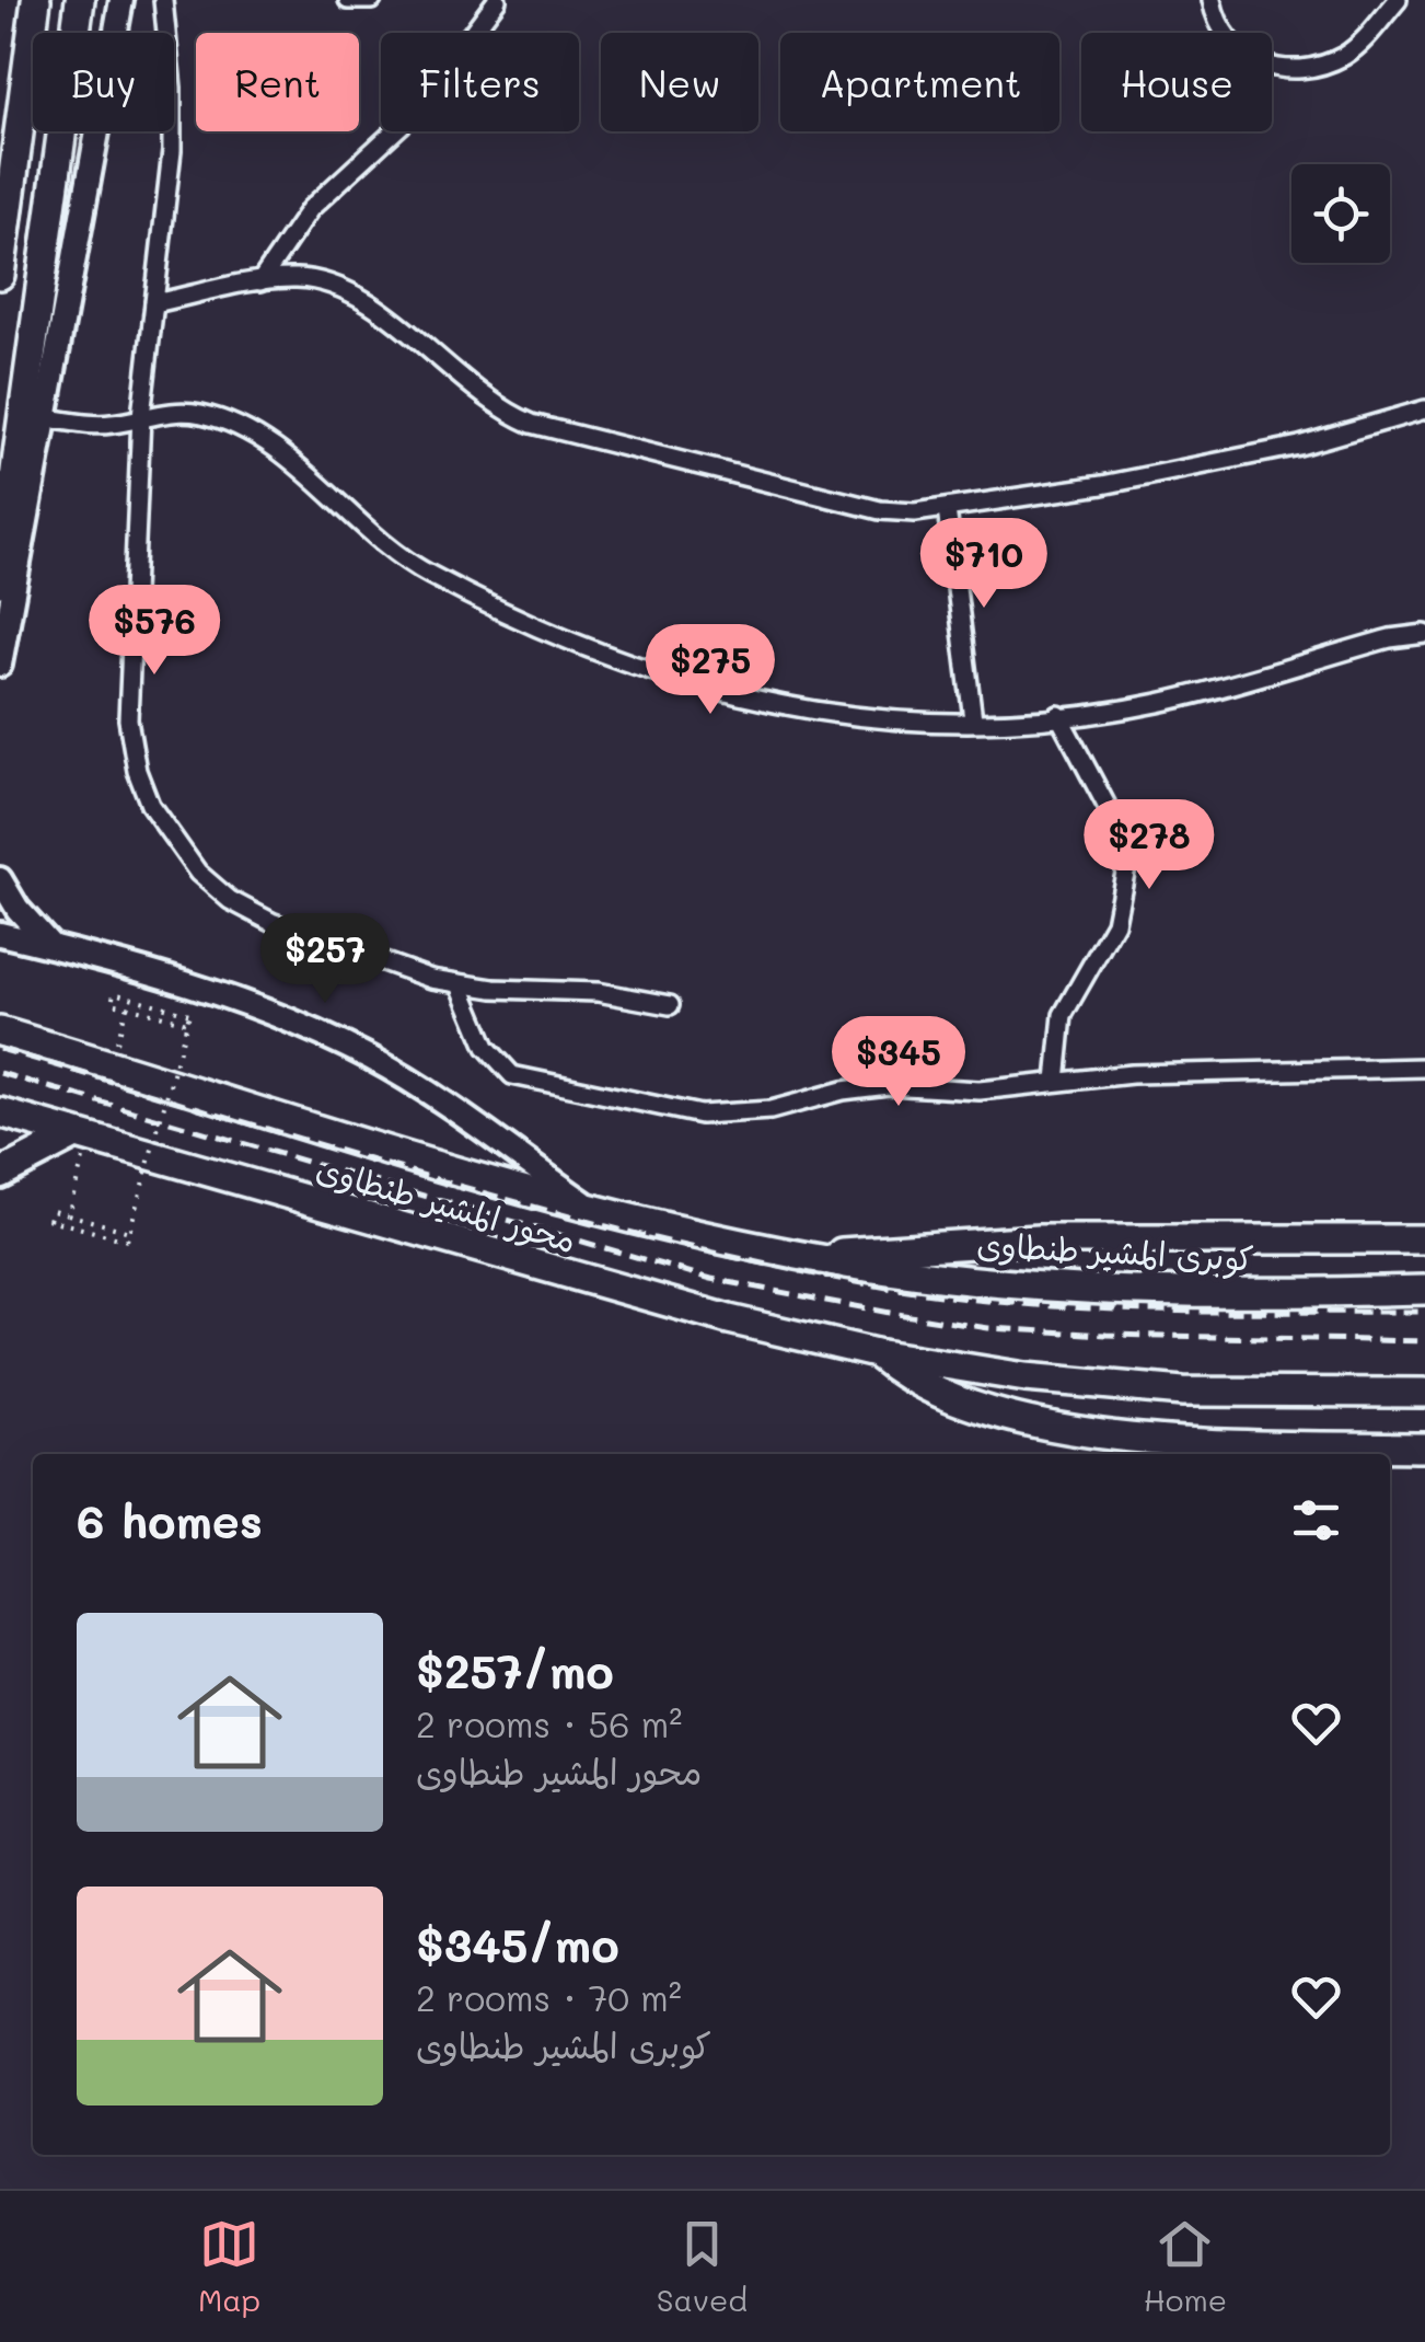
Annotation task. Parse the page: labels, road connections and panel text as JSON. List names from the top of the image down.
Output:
{
  "streets": {
    "main road": ["محور المشير طنطاوى", "كوبرى المشير طنطاوى"]
  },
  "crossings": [
    ["محور المشير طنطاوى", "كوبرى المشير طنطاوى"]
  ],
  "page": {
    "chip": [
      "Buy",
      "Rent",
      "Filters",
      "New",
      "Apartment",
      "House"
    ],
    "price": [
      "$710",
      "$576",
      "$275",
      "$278",
      "$257",
      "$345"
    ],
    "heading": "6 homes",
    "list": [
      {
        "name": "$257/mo",
        "note": "2 rooms · 56 m² · محور المشير طنطاوى"
      },
      {
        "name": "$345/mo",
        "note": "2 rooms · 70 m² · كوبرى المشير طنطاوى"
      }
    ],
    "tabs": ["Map", "Saved", "Home"]
  }
}
